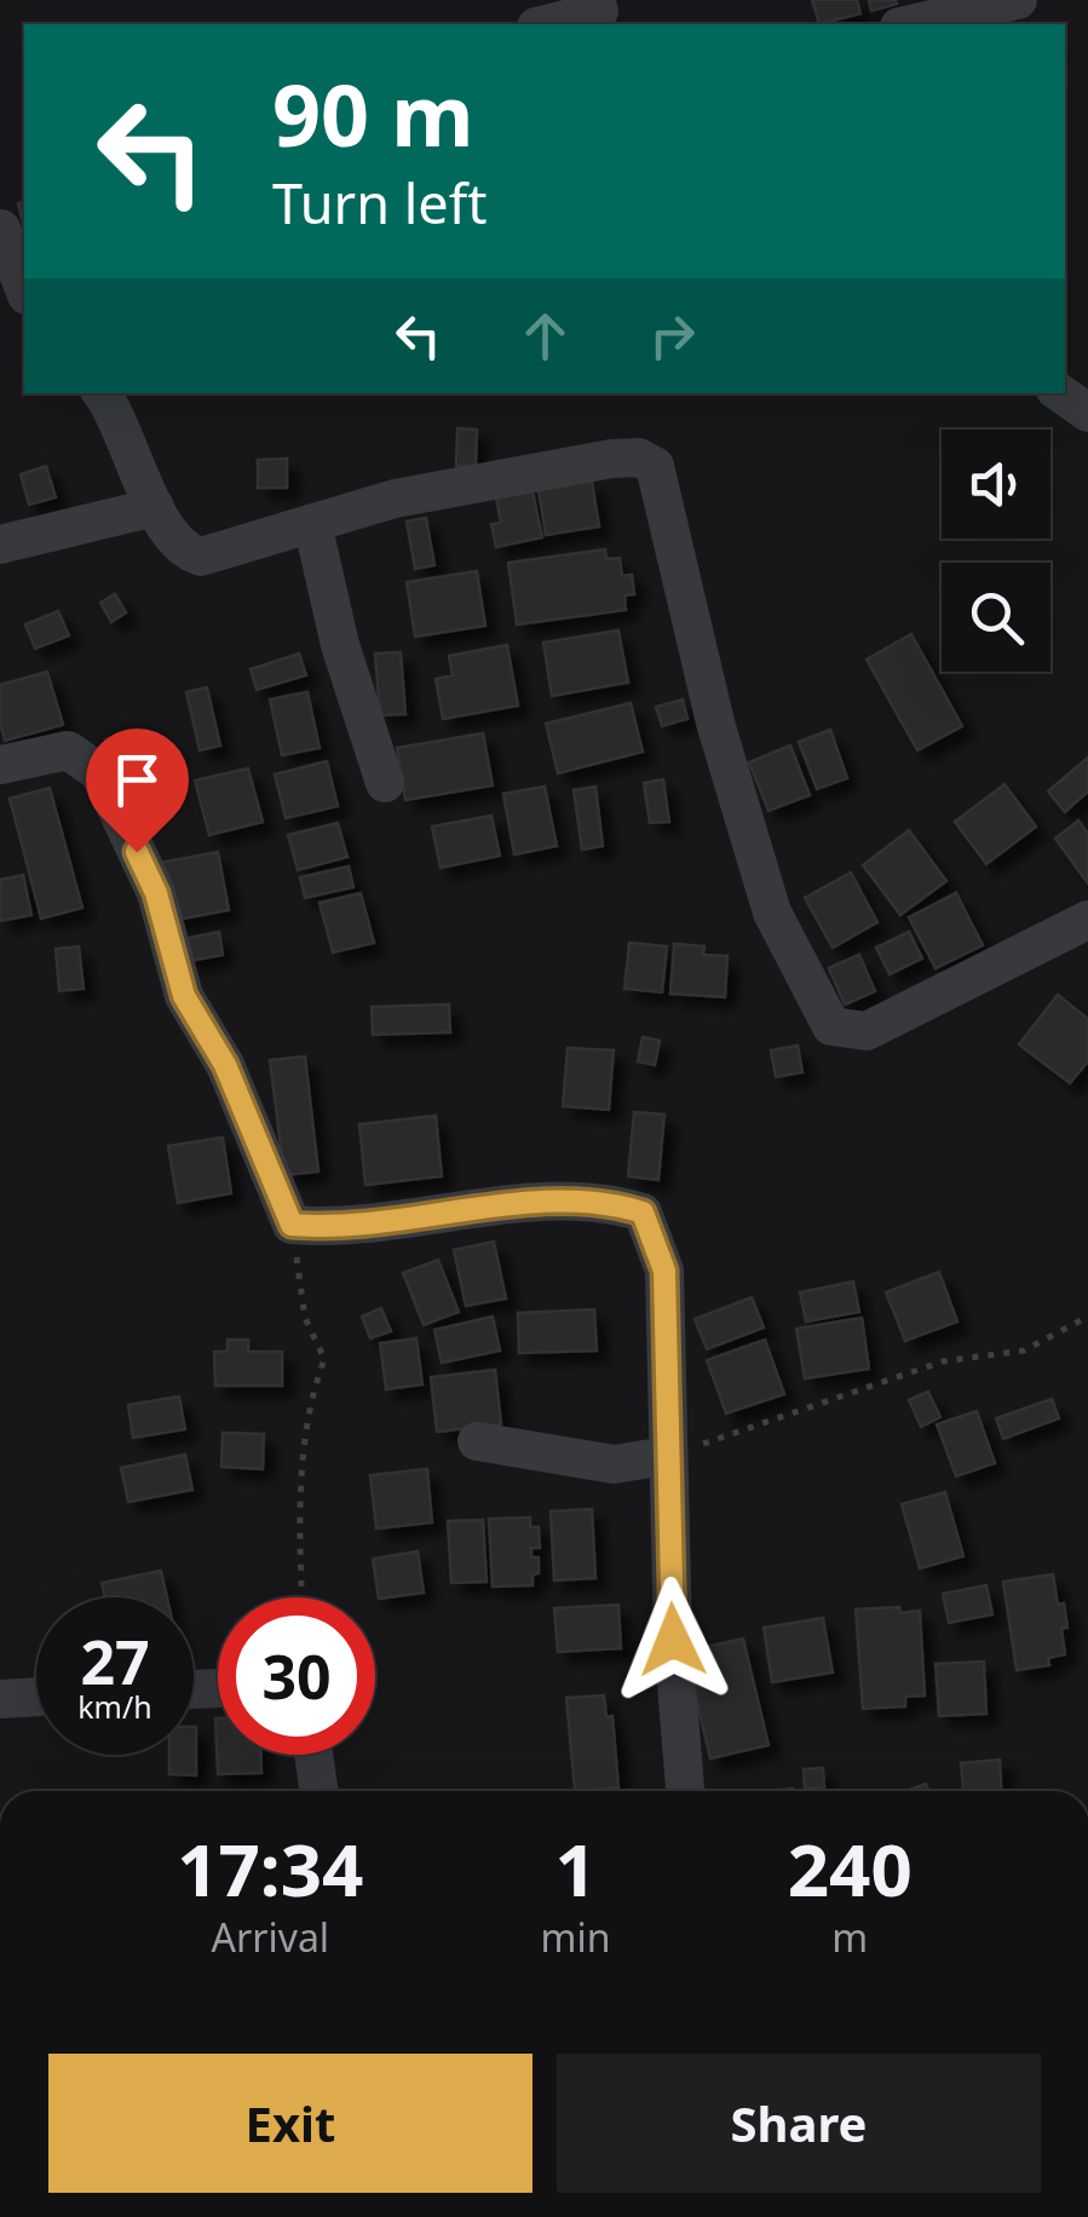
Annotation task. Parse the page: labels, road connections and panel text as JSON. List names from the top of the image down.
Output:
{
  "page": {
    "turn": ["90 m", "Turn left"],
    "speed": "27 km/h",
    "limit": "30",
    "eta": [
      "17:34",
      "Arrival",
      "1",
      "min",
      "240",
      "m"
    ],
    "buttons": ["Exit", "Share"]
  }
}
